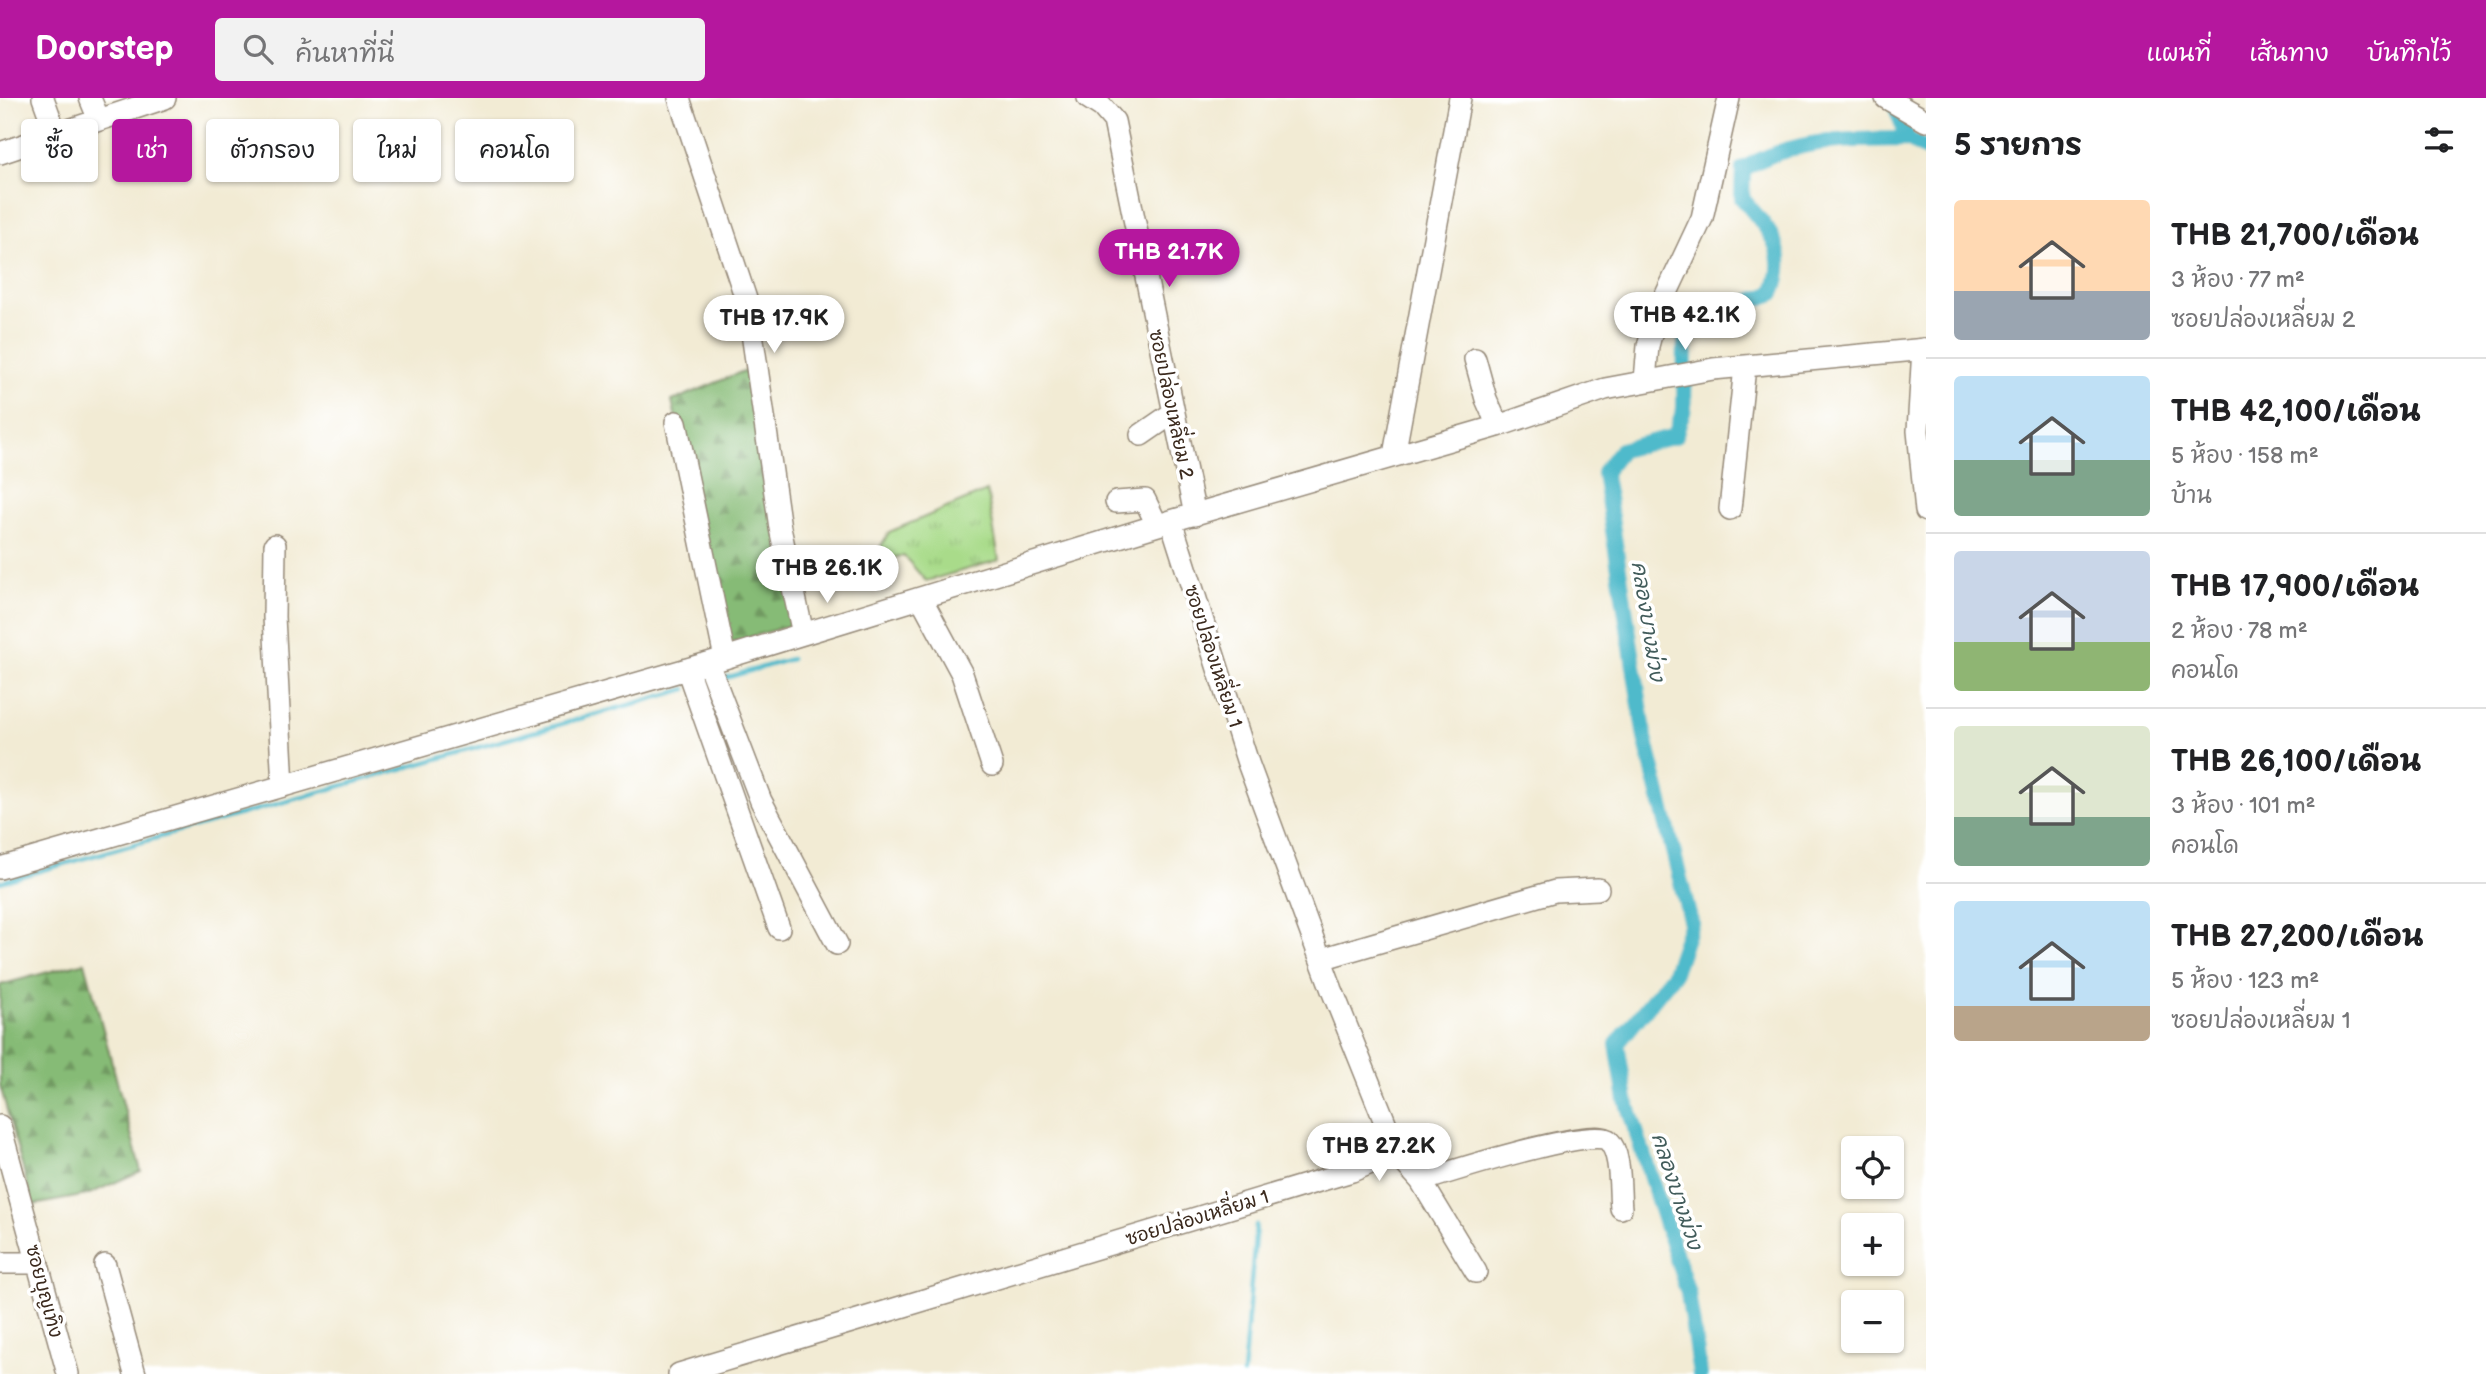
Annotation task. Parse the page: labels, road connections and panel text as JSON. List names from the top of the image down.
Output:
{
  "streets": {
    "street": ["ซอยปล่องเหลี่ยม 2", "ซอยปล่องเหลี่ยม 1", "ซอยบุญเทิง"]
  },
  "water": ["คลองบางม่วง"],
  "page": {
    "header": "Doorstep",
    "search": "ค้นหาที่นี่",
    "nav": ["แผนที่", "เส้นทาง", "บันทึกไว้"],
    "heading": "5 รายการ",
    "chip": [
      "ซื้อ",
      "เช่า",
      "ตัวกรอง",
      "ใหม่",
      "คอนโด"
    ],
    "list": [
      {
        "name": "THB 21,700/เดือน",
        "note": "3 ห้อง · 77 m² · ซอยปล่องเหลี่ยม 2"
      },
      {
        "name": "THB 42,100/เดือน",
        "note": "5 ห้อง · 158 m² · บ้าน"
      },
      {
        "name": "THB 17,900/เดือน",
        "note": "2 ห้อง · 78 m² · คอนโด"
      },
      {
        "name": "THB 26,100/เดือน",
        "note": "3 ห้อง · 101 m² · คอนโด"
      },
      {
        "name": "THB 27,200/เดือน",
        "note": "5 ห้อง · 123 m² · ซอยปล่องเหลี่ยม 1"
      }
    ],
    "price": [
      "THB 21.7K",
      "THB 42.1K",
      "THB 17.9K",
      "THB 26.1K",
      "THB 27.2K"
    ],
    "map_buttons": ["+", "−"]
  }
}
